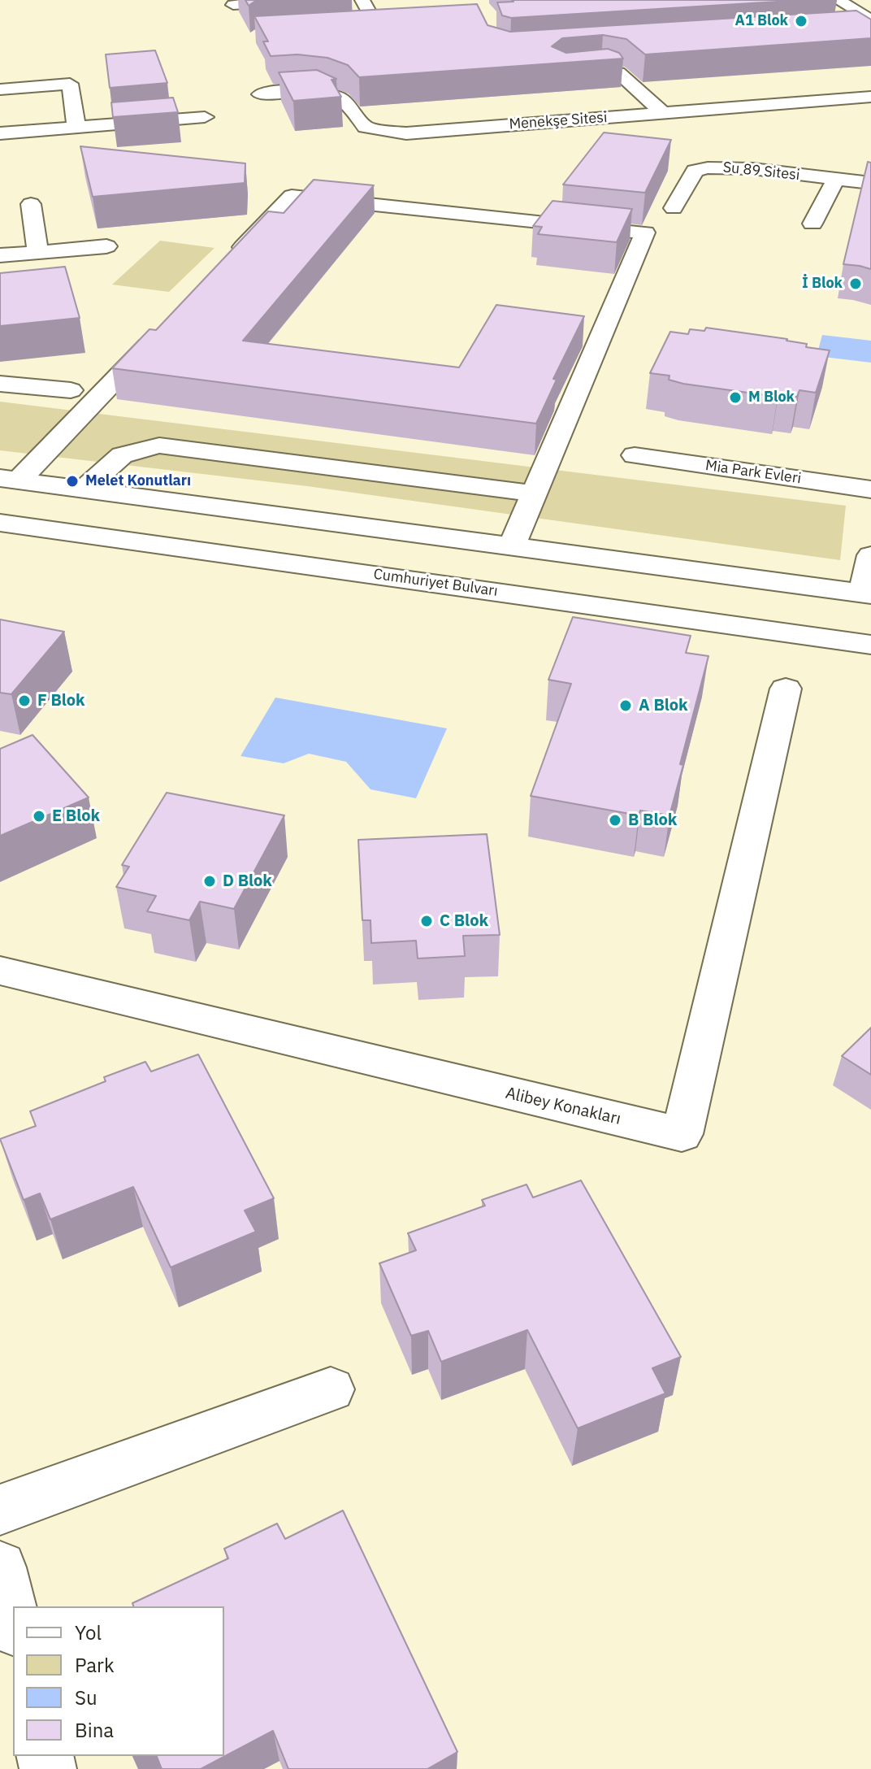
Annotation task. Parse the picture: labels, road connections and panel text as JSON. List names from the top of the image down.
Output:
{
  "streets": {
    "street": [
      "Menekşe Sitesi",
      "Su 89 Sitesi",
      "Mia Park Evleri",
      "Cumhuriyet Bulvarı",
      "Alibey Konakları"
    ]
  },
  "places": [
    "A1 Blok",
    "İ Blok",
    "M Blok",
    "Melet Konutları",
    "F Blok",
    "A Blok",
    "E Blok",
    "B Blok",
    "D Blok",
    "C Blok"
  ],
  "legend": [
    "Yol",
    "Park",
    "Su",
    "Bina"
  ]
}
